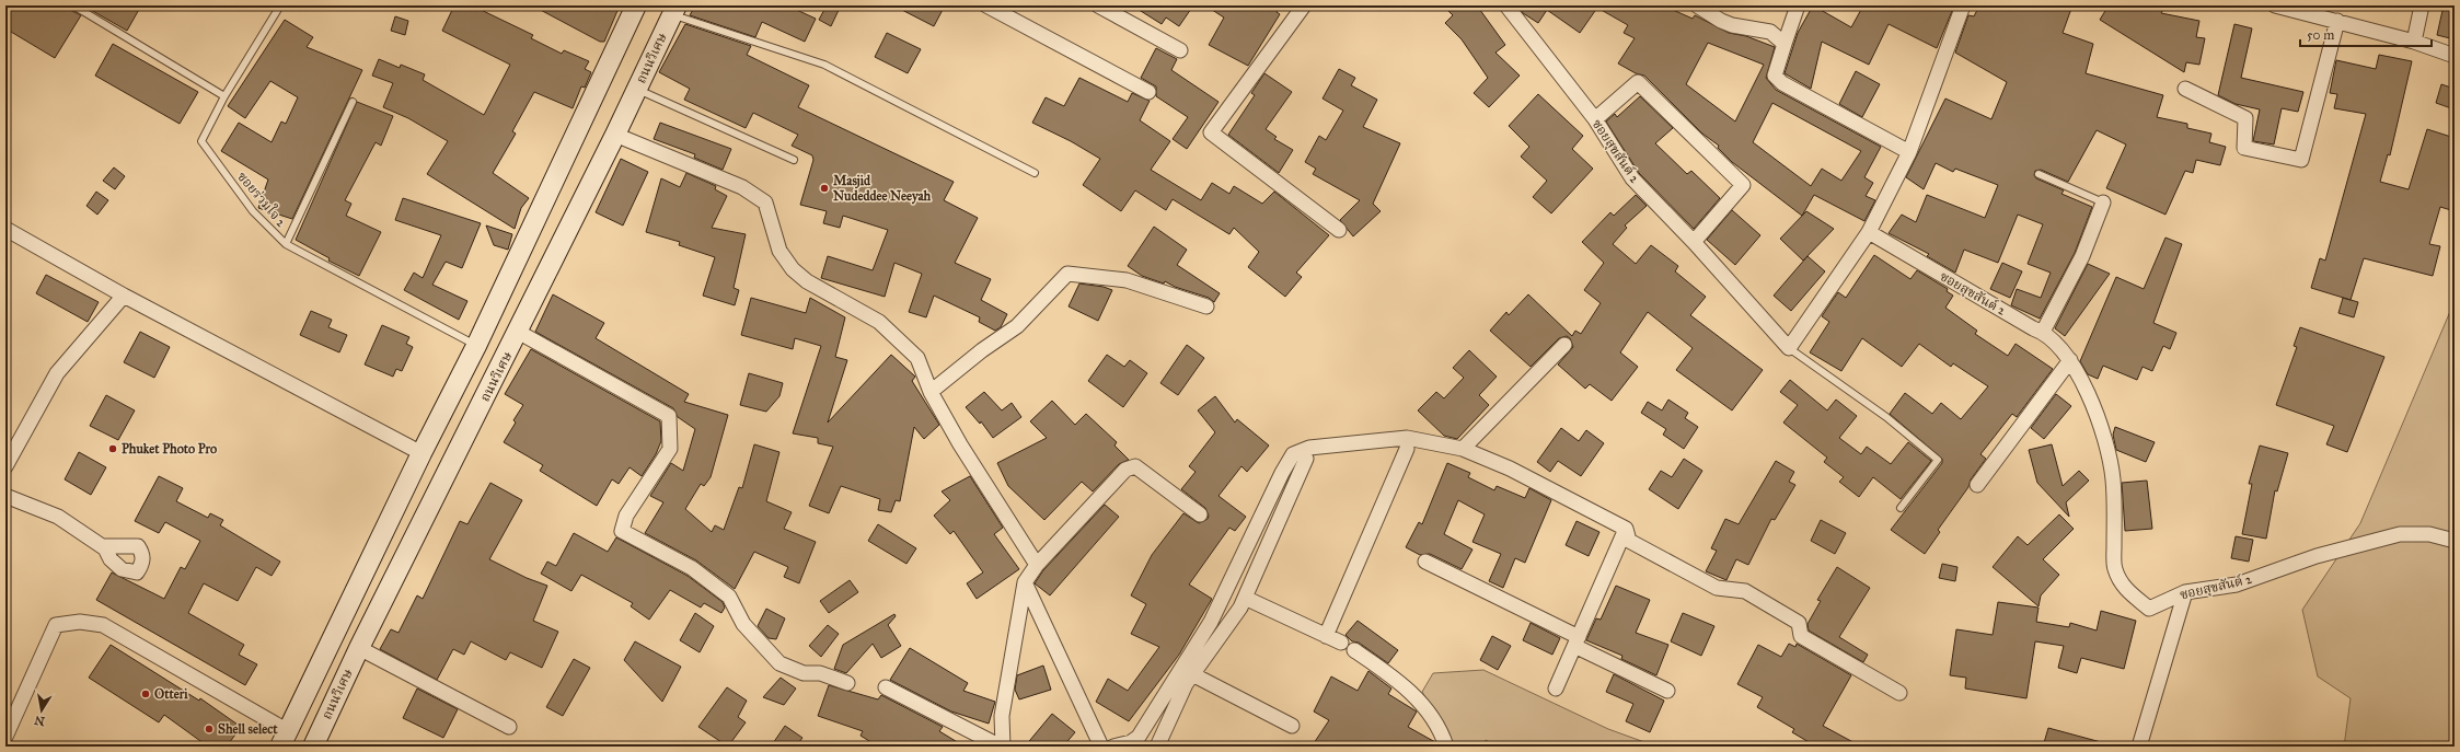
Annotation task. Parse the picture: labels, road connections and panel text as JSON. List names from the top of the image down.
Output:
{
  "streets": {
    "main road": ["ถนนวิเศษ"],
    "street": ["ซอยสุขสันต์ 2"],
    "lane": ["ซอยร่วมใจ 2"]
  },
  "places": [
    "Masjid Nudeddee Neeyah",
    "Phuket Photo Pro",
    "Otteri",
    "Shell select"
  ],
  "scale_bar": "50 m",
  "north": "bottom"
}
